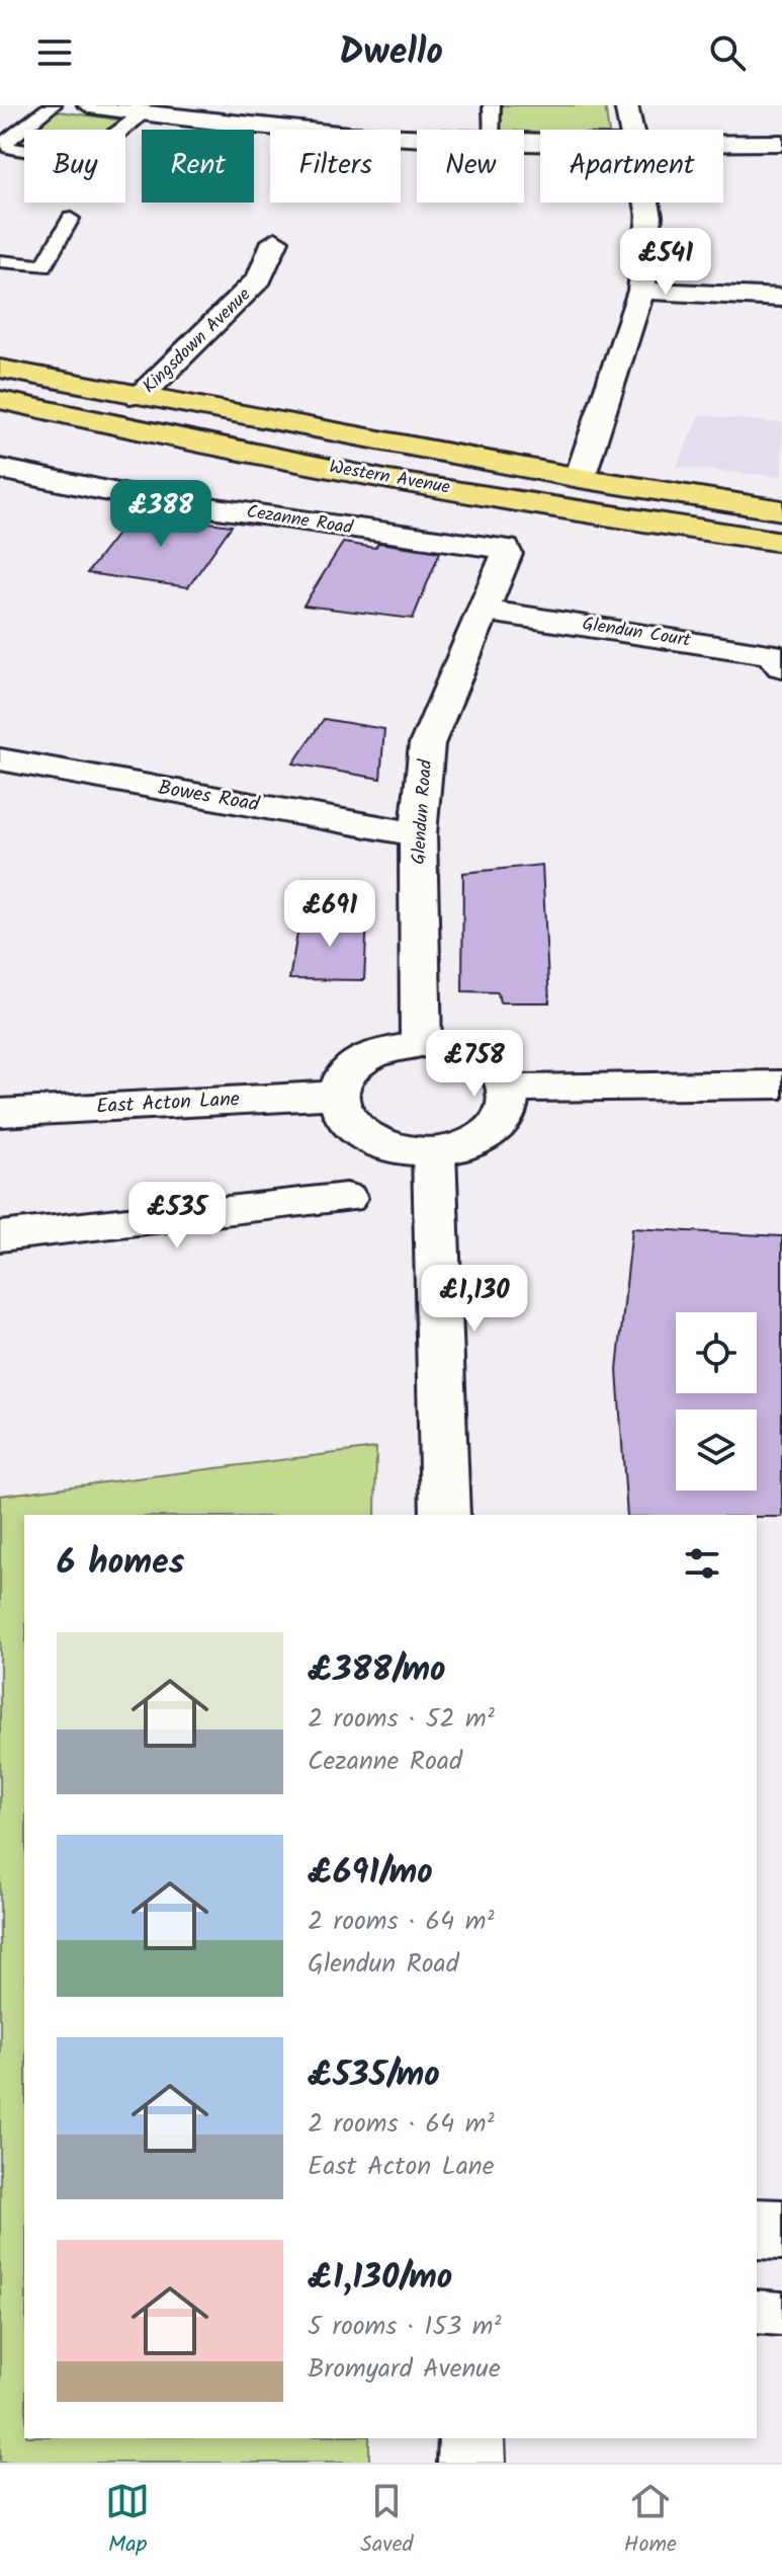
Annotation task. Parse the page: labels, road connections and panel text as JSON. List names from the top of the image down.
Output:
{
  "streets": {
    "highway": ["Western Avenue"],
    "street": [
      "Kingsdown Avenue",
      "Cezanne Road",
      "Glendun Court",
      "Bowes Road",
      "Glendun Road",
      "East Acton Lane"
    ]
  },
  "crossings": [
    ["Kingsdown Avenue", "Western Avenue"],
    ["Cezanne Road", "Glendun Road"],
    ["Glendun Court", "Glendun Road"],
    ["Bowes Road", "Glendun Road"],
    ["Glendun Road", "East Acton Lane"]
  ],
  "page": {
    "header": "Dwello",
    "chip": [
      "Buy",
      "Rent",
      "Filters",
      "New",
      "Apartment"
    ],
    "price": [
      "£541",
      "£388",
      "£691",
      "£758",
      "£535",
      "£1,130"
    ],
    "heading": "6 homes",
    "list": [
      {
        "name": "£388/mo",
        "note": "2 rooms · 52 m² · Cezanne Road"
      },
      {
        "name": "£691/mo",
        "note": "2 rooms · 64 m² · Glendun Road"
      },
      {
        "name": "£535/mo",
        "note": "2 rooms · 64 m² · East Acton Lane"
      },
      {
        "name": "£1,130/mo",
        "note": "5 rooms · 153 m² · Bromyard Avenue"
      }
    ],
    "tabs": ["Map", "Saved", "Home"]
  }
}
